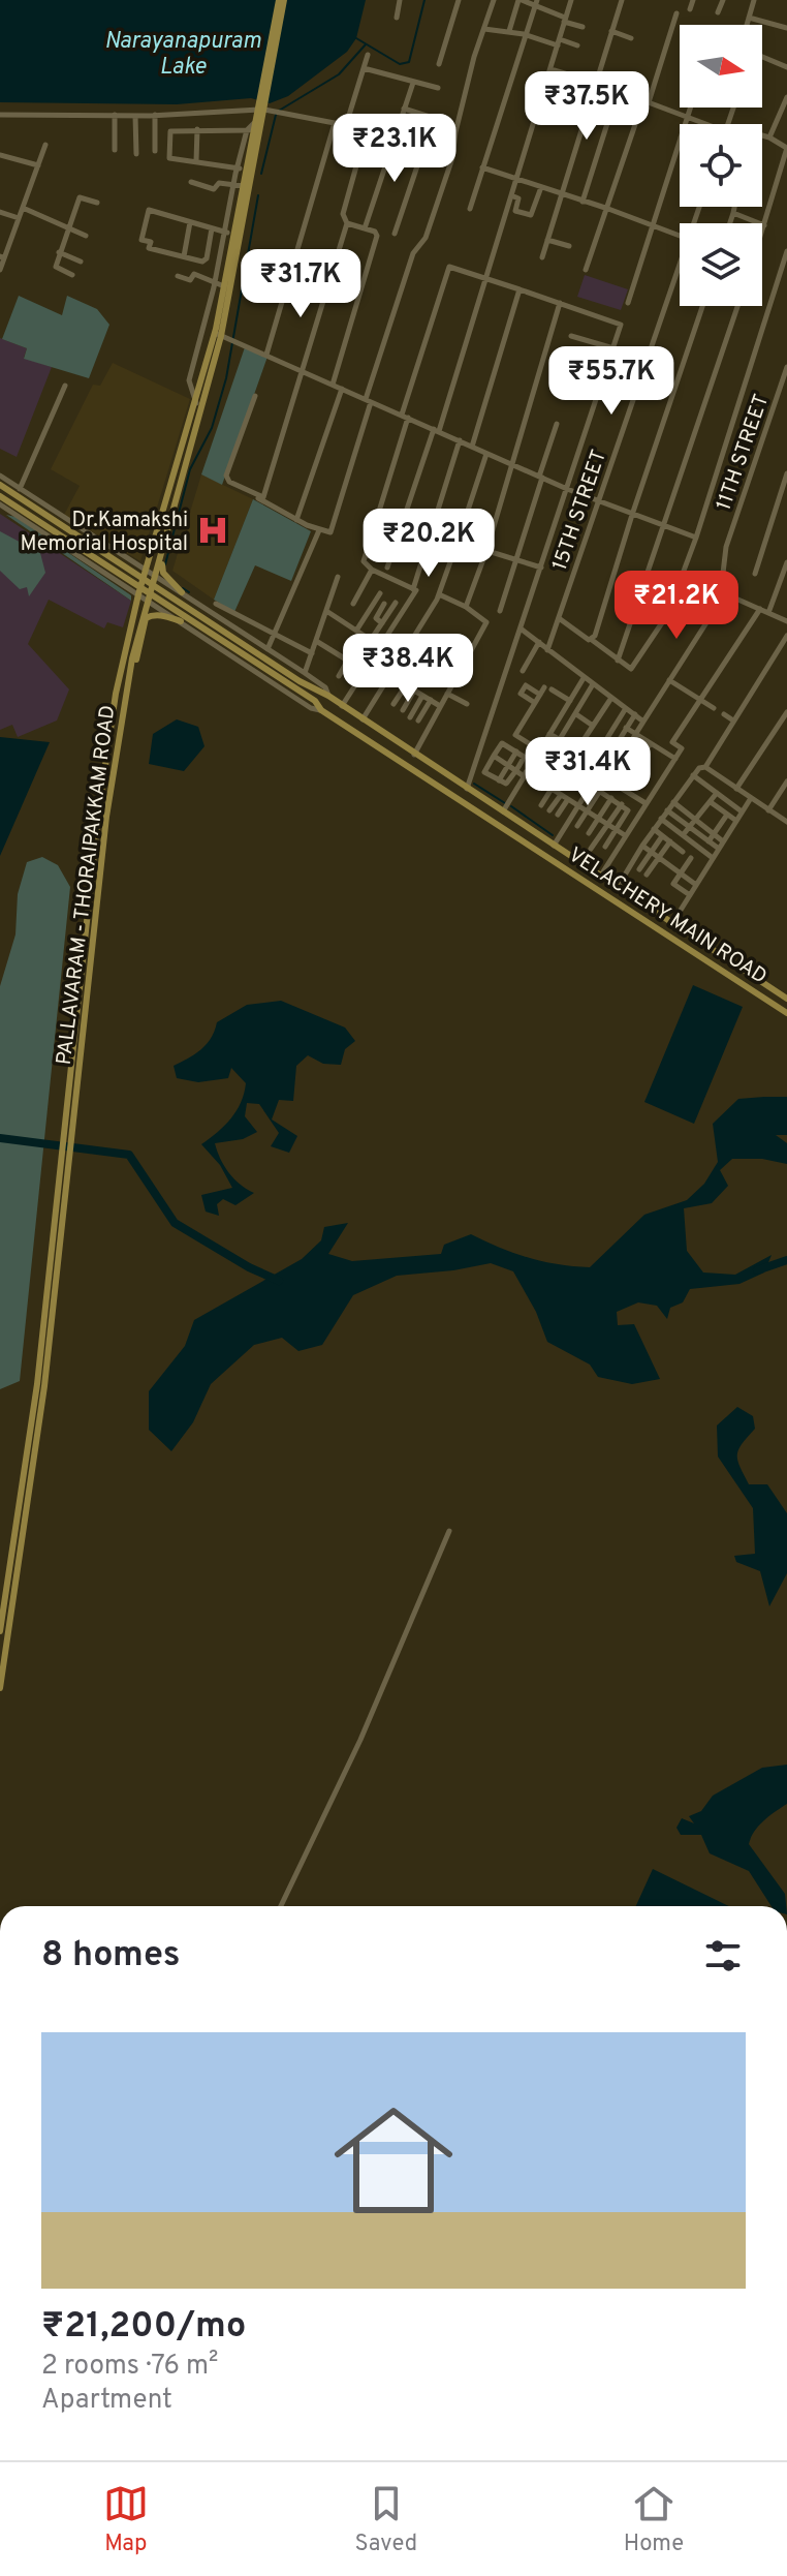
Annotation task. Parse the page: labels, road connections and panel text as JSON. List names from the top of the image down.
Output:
{
  "streets": {
    "main road": ["PALLAVARAM - THORAIPAKKAM ROAD", "VELACHERY MAIN ROAD"],
    "street": ["11TH STREET", "15TH STREET"]
  },
  "water": ["Narayanapuram Lake"],
  "places": {
    "hospital": ["Dr.Kamakshi Memorial Hospital"]
  },
  "north": "right",
  "page": {
    "price": [
      "₹37.5K",
      "₹23.1K",
      "₹31.7K",
      "₹55.7K",
      "₹20.2K",
      "₹21.2K",
      "₹38.4K",
      "₹31.4K"
    ],
    "heading": "8 homes",
    "list": [
      {
        "name": "₹21,200/mo",
        "note": "2 rooms · 76 m² · Apartment"
      }
    ],
    "tabs": ["Map", "Saved", "Home"]
  }
}
